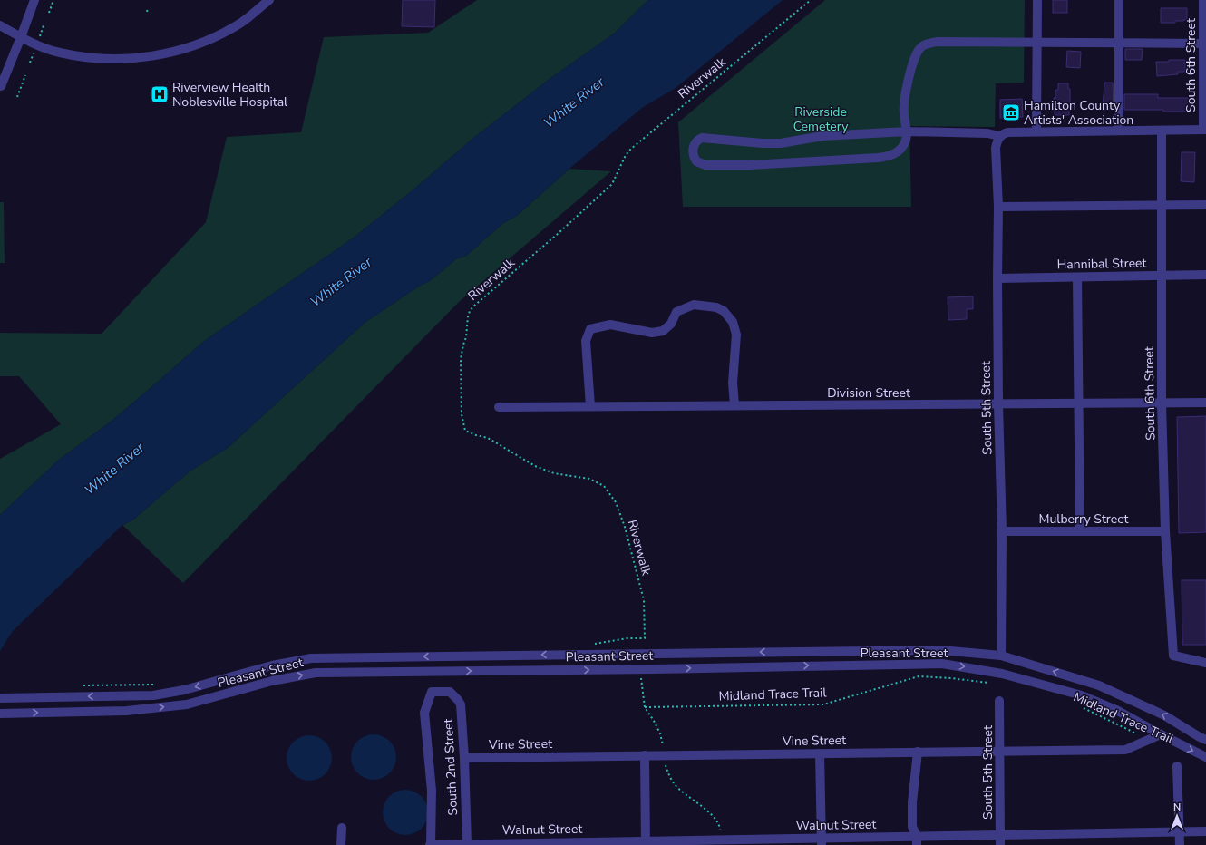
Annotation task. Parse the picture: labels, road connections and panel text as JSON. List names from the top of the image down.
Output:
{
  "streets": {
    "street": [
      "South 6th Street",
      "Hannibal Street",
      "Division Street",
      "South 5th Street",
      "Mulberry Street",
      "Pleasant Street",
      "Vine Street",
      "South 2nd Street",
      "Walnut Street"
    ],
    "path": ["Riverwalk", "Midland Trace Trail"]
  },
  "crossings": [
    ["South 6th Street", "Hannibal Street"],
    ["South 6th Street", "Division Street"],
    ["South 6th Street", "Mulberry Street"],
    ["Hannibal Street", "South 5th Street"],
    ["Division Street", "South 5th Street"],
    ["South 5th Street", "Mulberry Street"],
    ["South 5th Street", "Pleasant Street"],
    ["South 5th Street", "Vine Street"],
    ["South 5th Street", "Walnut Street"],
    ["Pleasant Street", "Vine Street"],
    ["Midland Trace Trail", "Vine Street"],
    ["Vine Street", "South 2nd Street"],
    ["South 2nd Street", "Walnut Street"]
  ],
  "water": ["White River"],
  "parks": ["Riverside Cemetery"],
  "places": {
    "hospital": ["Riverview Health Noblesville Hospital"],
    "museum": ["Hamilton County Artists' Association"]
  },
  "north": "top"
}
